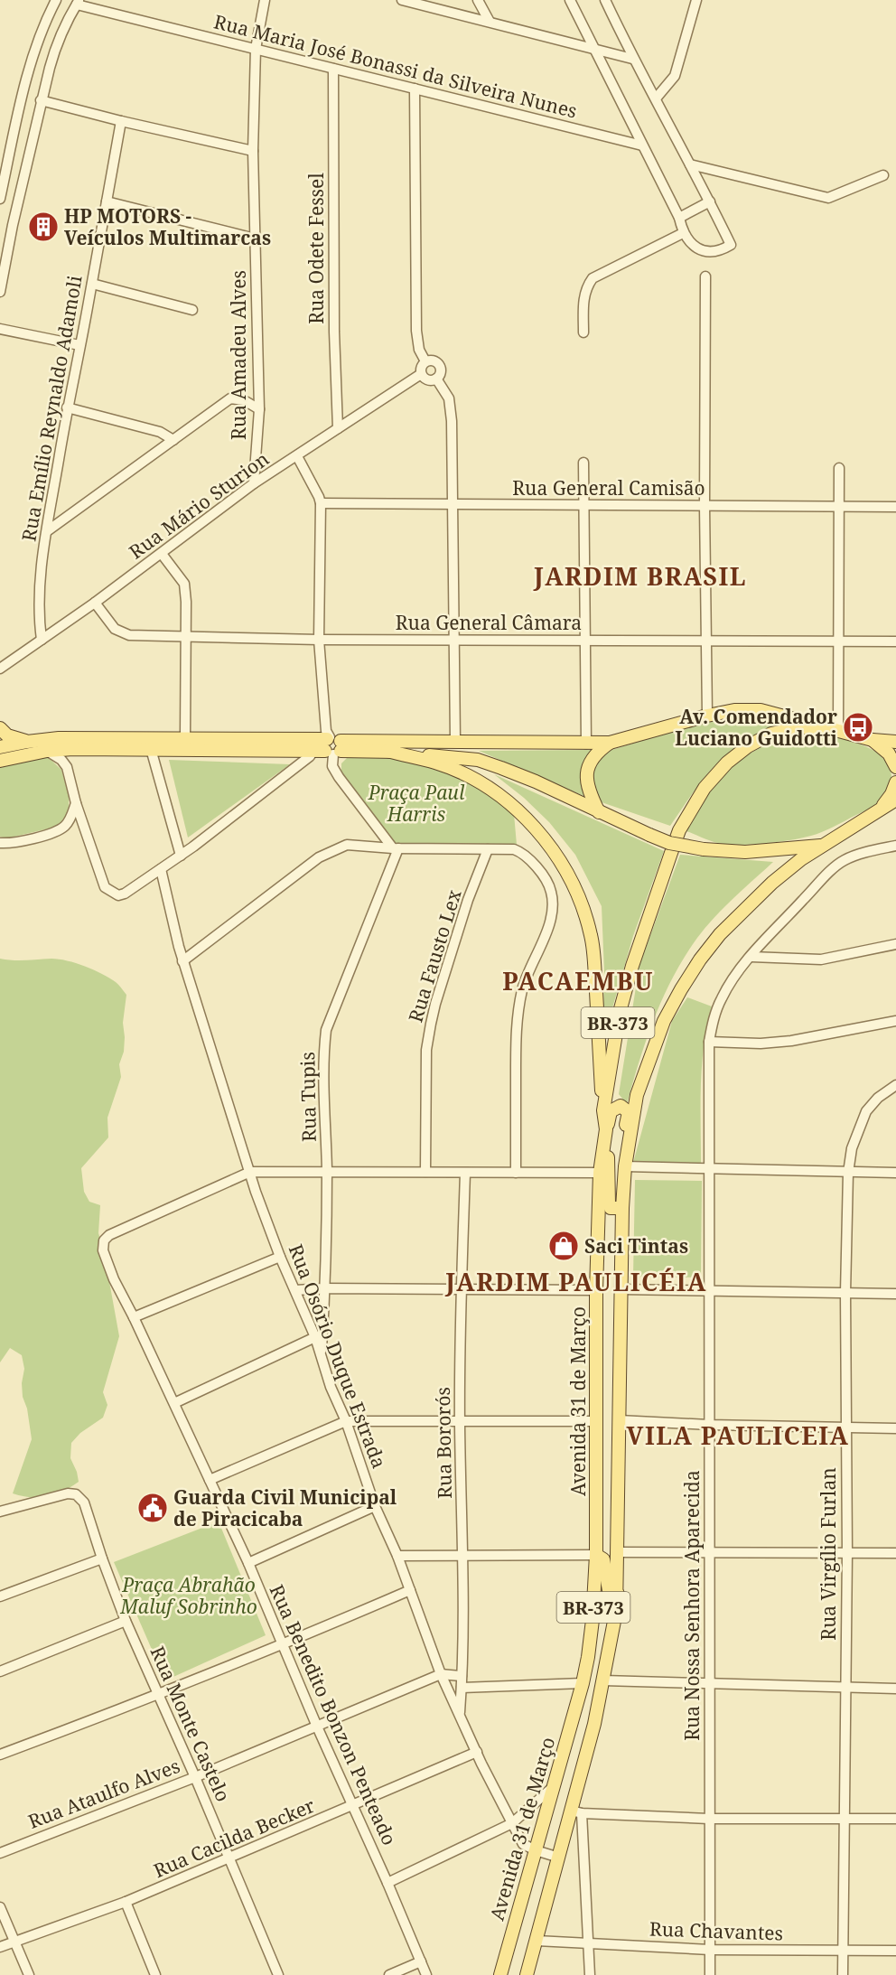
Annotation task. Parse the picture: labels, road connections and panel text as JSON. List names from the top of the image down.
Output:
{
  "streets": {
    "main road": ["BR-373", "Avenida 31 de Março"],
    "street": [
      "Rua Maria José Bonassi da Silveira Nunes",
      "Rua Odete Fessel",
      "Rua Amadeu Alves",
      "Rua Emílio Reynaldo Adamoli",
      "Rua General Camisão",
      "Rua Mário Sturion",
      "Rua General Câmara",
      "Rua Fausto Lex",
      "Rua Tupis",
      "Rua Osório Duque Estrada",
      "Rua Bororós",
      "Rua Virgílio Furlan",
      "Rua Nossa Senhora Aparecida",
      "Rua Benedito Bonzon Penteado",
      "Rua Monte Castelo",
      "Rua Ataulfo Alves",
      "Rua Cacilda Becker",
      "Rua Chavantes"
    ]
  },
  "crossings": [
    ["Rua Maria José Bonassi da Silveira Nunes", "Rua Odete Fessel"],
    ["Rua Maria José Bonassi da Silveira Nunes", "Rua Amadeu Alves"],
    ["Rua Odete Fessel", "Rua Mário Sturion"],
    ["Rua Amadeu Alves", "Rua Mário Sturion"],
    ["Rua Emílio Reynaldo Adamoli", "Rua Mário Sturion"],
    ["Rua Mário Sturion", "Rua General Câmara"],
    ["BR-373", "Rua Osório Duque Estrada"],
    ["BR-373", "Avenida 31 de Março"],
    ["BR-373", "Rua Chavantes"],
    ["Rua Tupis", "Rua Osório Duque Estrada"],
    ["Rua Osório Duque Estrada", "Avenida 31 de Março"],
    ["Rua Osório Duque Estrada", "Rua Bororós"],
    ["Rua Osório Duque Estrada", "Rua Benedito Bonzon Penteado"],
    ["Rua Osório Duque Estrada", "Rua Ataulfo Alves"],
    ["Rua Osório Duque Estrada", "Rua Cacilda Becker"],
    ["Rua Bororós", "Rua Ataulfo Alves"],
    ["Rua Virgílio Furlan", "Rua Chavantes"],
    ["Rua Nossa Senhora Aparecida", "Rua Chavantes"],
    ["Rua Benedito Bonzon Penteado", "Rua Ataulfo Alves"],
    ["Rua Benedito Bonzon Penteado", "Rua Cacilda Becker"],
    ["Rua Monte Castelo", "Rua Ataulfo Alves"],
    ["Rua Monte Castelo", "Rua Cacilda Becker"]
  ],
  "districts": [
    "JARDIM BRASIL",
    "PACAEMBU",
    "JARDIM PAULICÉIA",
    "VILA PAULICEIA"
  ],
  "parks": ["Praça Paul Harris", "Praça Abrahão Maluf Sobrinho"],
  "places": {
    "building": ["HP MOTORS - Veículos Multimarcas"],
    "bus stop": ["Av. Comendador Luciano Guidotti"],
    "shop": ["Saci Tintas"],
    "public building": ["Guarda Civil Municipal de Piracicaba"]
  }
}
